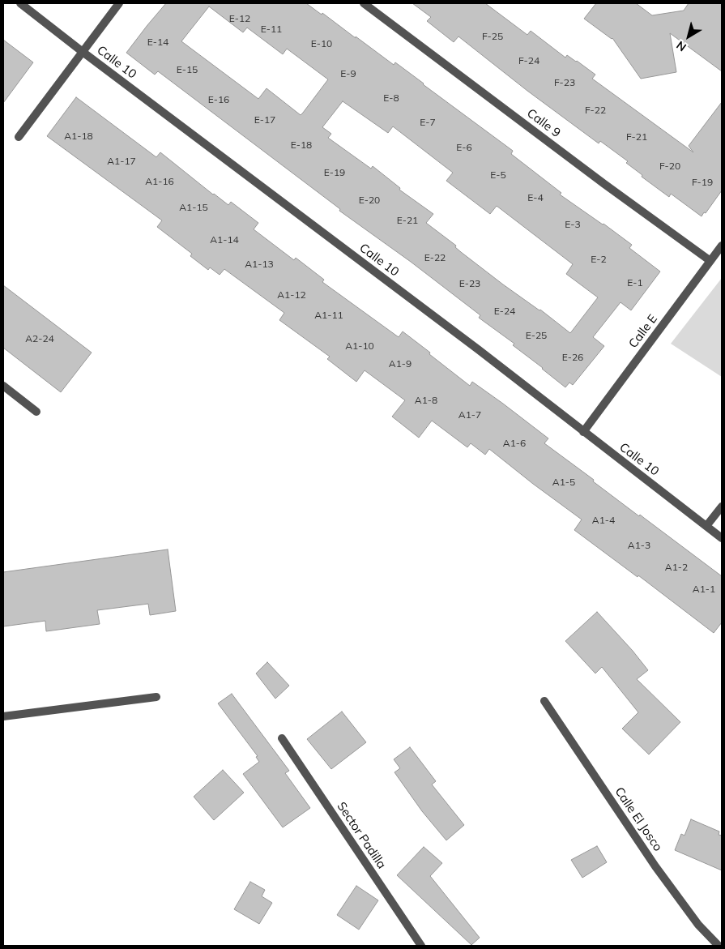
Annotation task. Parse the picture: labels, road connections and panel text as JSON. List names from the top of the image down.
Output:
{
  "streets": {
    "street": [
      "Calle 10",
      "Calle 9",
      "Calle E",
      "Calle El Josco",
      "Sector Padilla"
    ]
  },
  "crossings": [
    ["Calle 10", "Calle E"],
    ["Calle 9", "Calle E"]
  ],
  "house_numbers": [
    "E-12",
    "E-11",
    "F-25",
    "E-14",
    "E-10",
    "F-24",
    "E-15",
    "E-9",
    "F-23",
    "E-8",
    "E-16",
    "F-22",
    "E-17",
    "E-7",
    "A1-18",
    "F-21",
    "E-18",
    "E-6",
    "A1-17",
    "F-20",
    "E-19",
    "E-5",
    "A1-16",
    "F-19",
    "E-4",
    "E-20",
    "A1-15",
    "E-21",
    "E-3",
    "A1-14",
    "E-22",
    "E-2",
    "A1-13",
    "E-1",
    "E-23",
    "A1-12",
    "E-24",
    "A1-11",
    "E-25",
    "A2-24",
    "A1-10",
    "E-26",
    "A1-9",
    "A1-8",
    "A1-7",
    "A1-6",
    "A1-5",
    "A1-4",
    "A1-3",
    "A1-2",
    "A1-1"
  ],
  "north": "bottom left"
}
